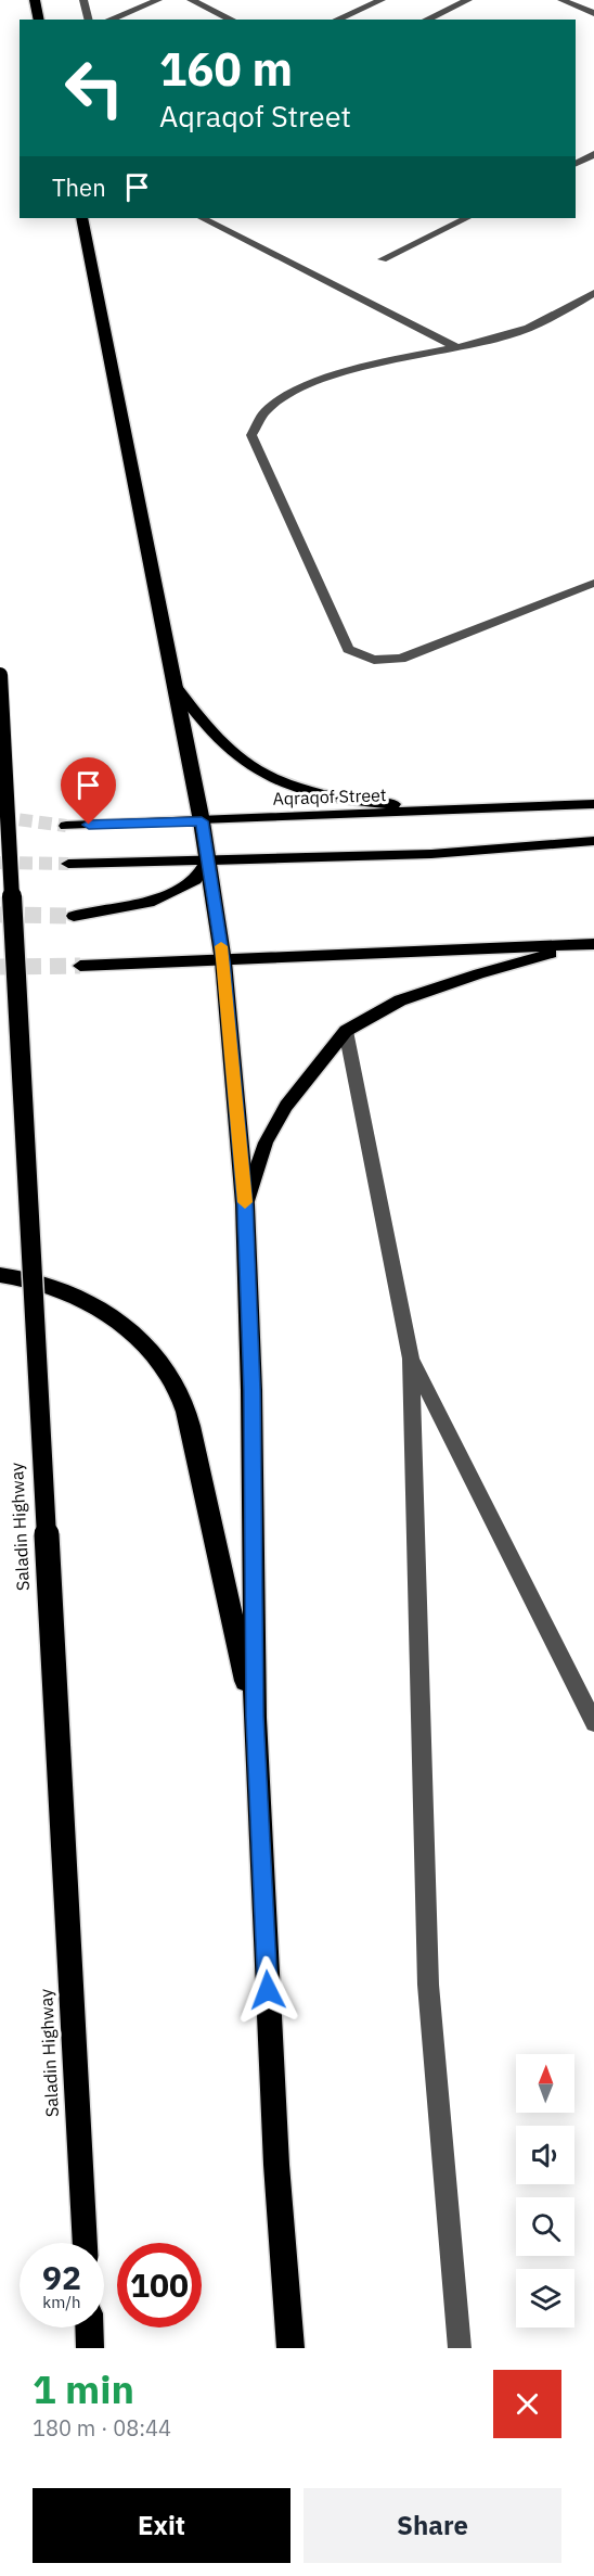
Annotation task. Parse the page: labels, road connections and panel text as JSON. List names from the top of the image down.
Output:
{
  "streets": {
    "highway": ["Saladin Highway"],
    "main road": ["Aqraqof Street"]
  },
  "north": "top",
  "page": {
    "turn": ["160 m", "Aqraqof Street"],
    "then": "Then",
    "speed": "92 km/h",
    "limit": "100",
    "heading": ["1 min", "180 m · 08:44"],
    "buttons": ["Exit", "Share"]
  }
}
